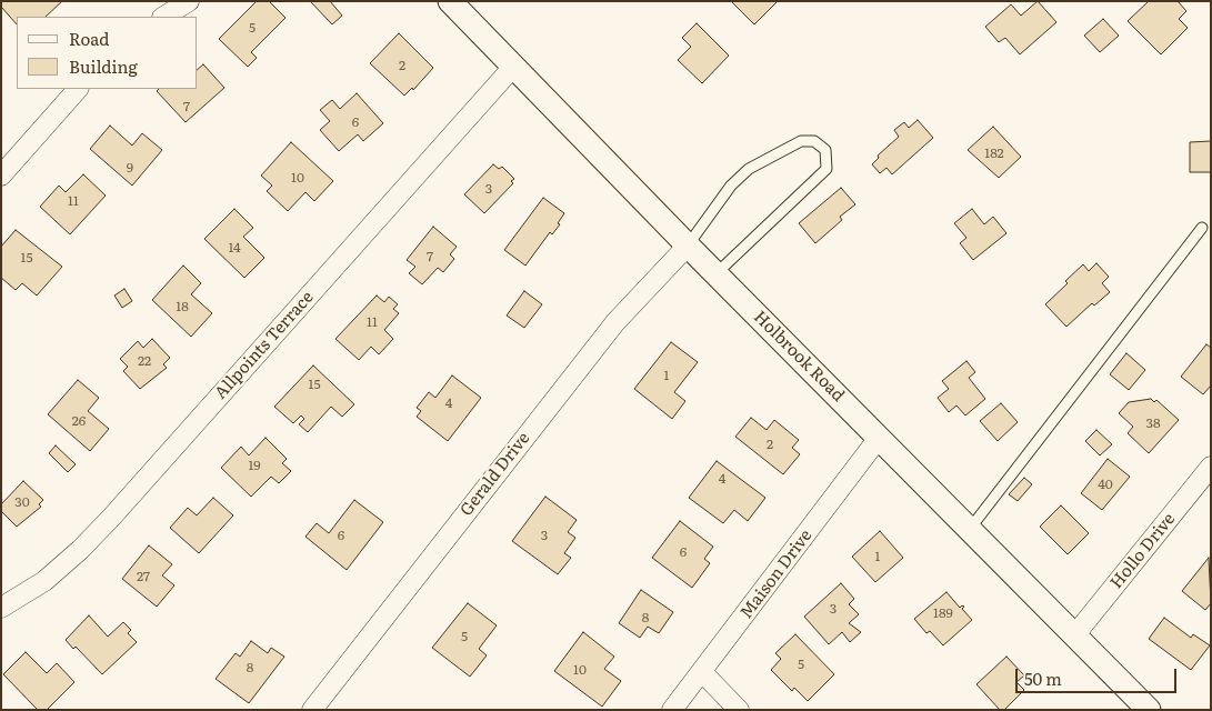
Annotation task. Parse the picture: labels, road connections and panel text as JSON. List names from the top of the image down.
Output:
{
  "streets": {
    "street": [
      "Allpoints Terrace",
      "Holbrook Road",
      "Gerald Drive",
      "Hollo Drive",
      "Maison Drive"
    ]
  },
  "crossings": [
    ["Allpoints Terrace", "Holbrook Road"],
    ["Holbrook Road", "Gerald Drive"],
    ["Holbrook Road", "Hollo Drive"],
    ["Holbrook Road", "Maison Drive"]
  ],
  "house_numbers": [
    "5",
    "2",
    "7",
    "6",
    "182",
    "9",
    "10",
    "3",
    "11",
    "14",
    "7",
    "15",
    "18",
    "11",
    "22",
    "1",
    "15",
    "4",
    "26",
    "38",
    "2",
    "19",
    "4",
    "40",
    "30",
    "6",
    "3",
    "6",
    "1",
    "27",
    "3",
    "189",
    "8",
    "5",
    "5",
    "8",
    "10"
  ],
  "legend": ["Road", "Building"],
  "scale_bar": "50 m"
}
